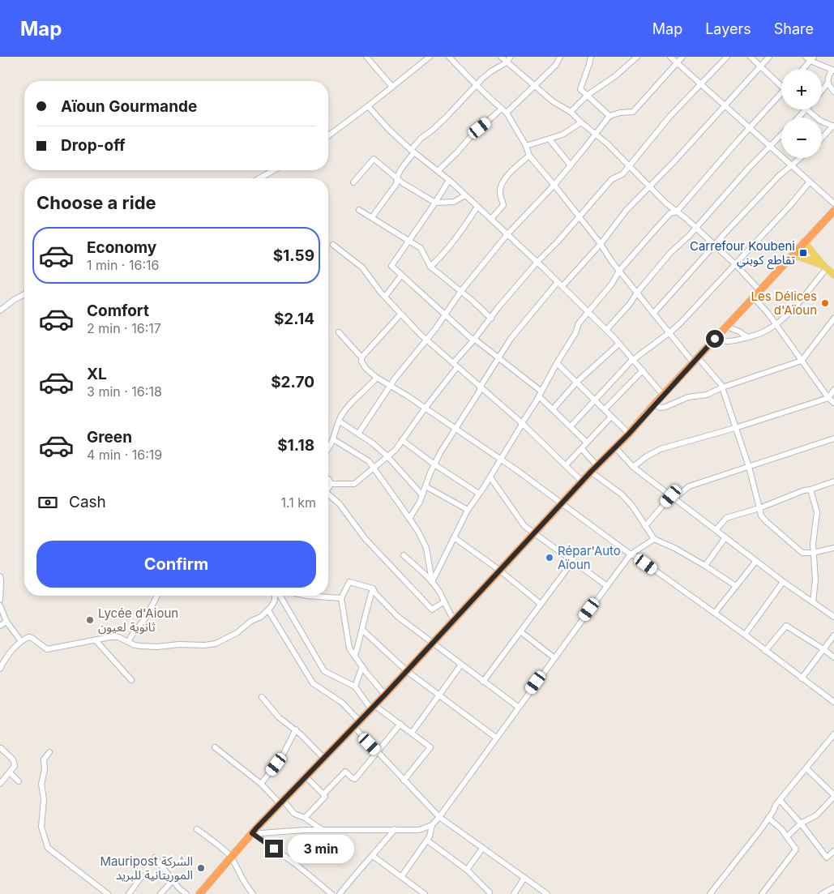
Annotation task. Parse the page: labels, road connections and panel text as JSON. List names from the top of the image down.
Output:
{
  "places": {
    "transit": ["Carrefour Koubeni تقاطع كوبني"],
    "other": [
      "Les Délices d'Aïoun",
      "Répar'Auto Aïoun",
      "Lycée d'Aioun ثانوية لعيون",
      "Mauripost الشركة الموريتانية للبريد"
    ]
  },
  "page": {
    "header": "Map",
    "nav": ["Map", "Layers", "Share"],
    "map_buttons": ["+", "−"],
    "banner": ["Aïoun Gourmande", "Drop-off"],
    "heading": "Choose a ride",
    "list": [
      {
        "name": "Economy",
        "note": "1 min · 16:16",
        "value": "$1.59"
      },
      {
        "name": "Comfort",
        "note": "2 min · 16:17",
        "value": "$2.14"
      },
      {
        "name": "XL",
        "note": "3 min · 16:18",
        "value": "$2.70"
      },
      {
        "name": "Green",
        "note": "4 min · 16:19",
        "value": "$1.18"
      }
    ],
    "pay": ["Cash", "1.1 km"],
    "buttons": "Confirm",
    "bubble": "3 min"
  }
}
